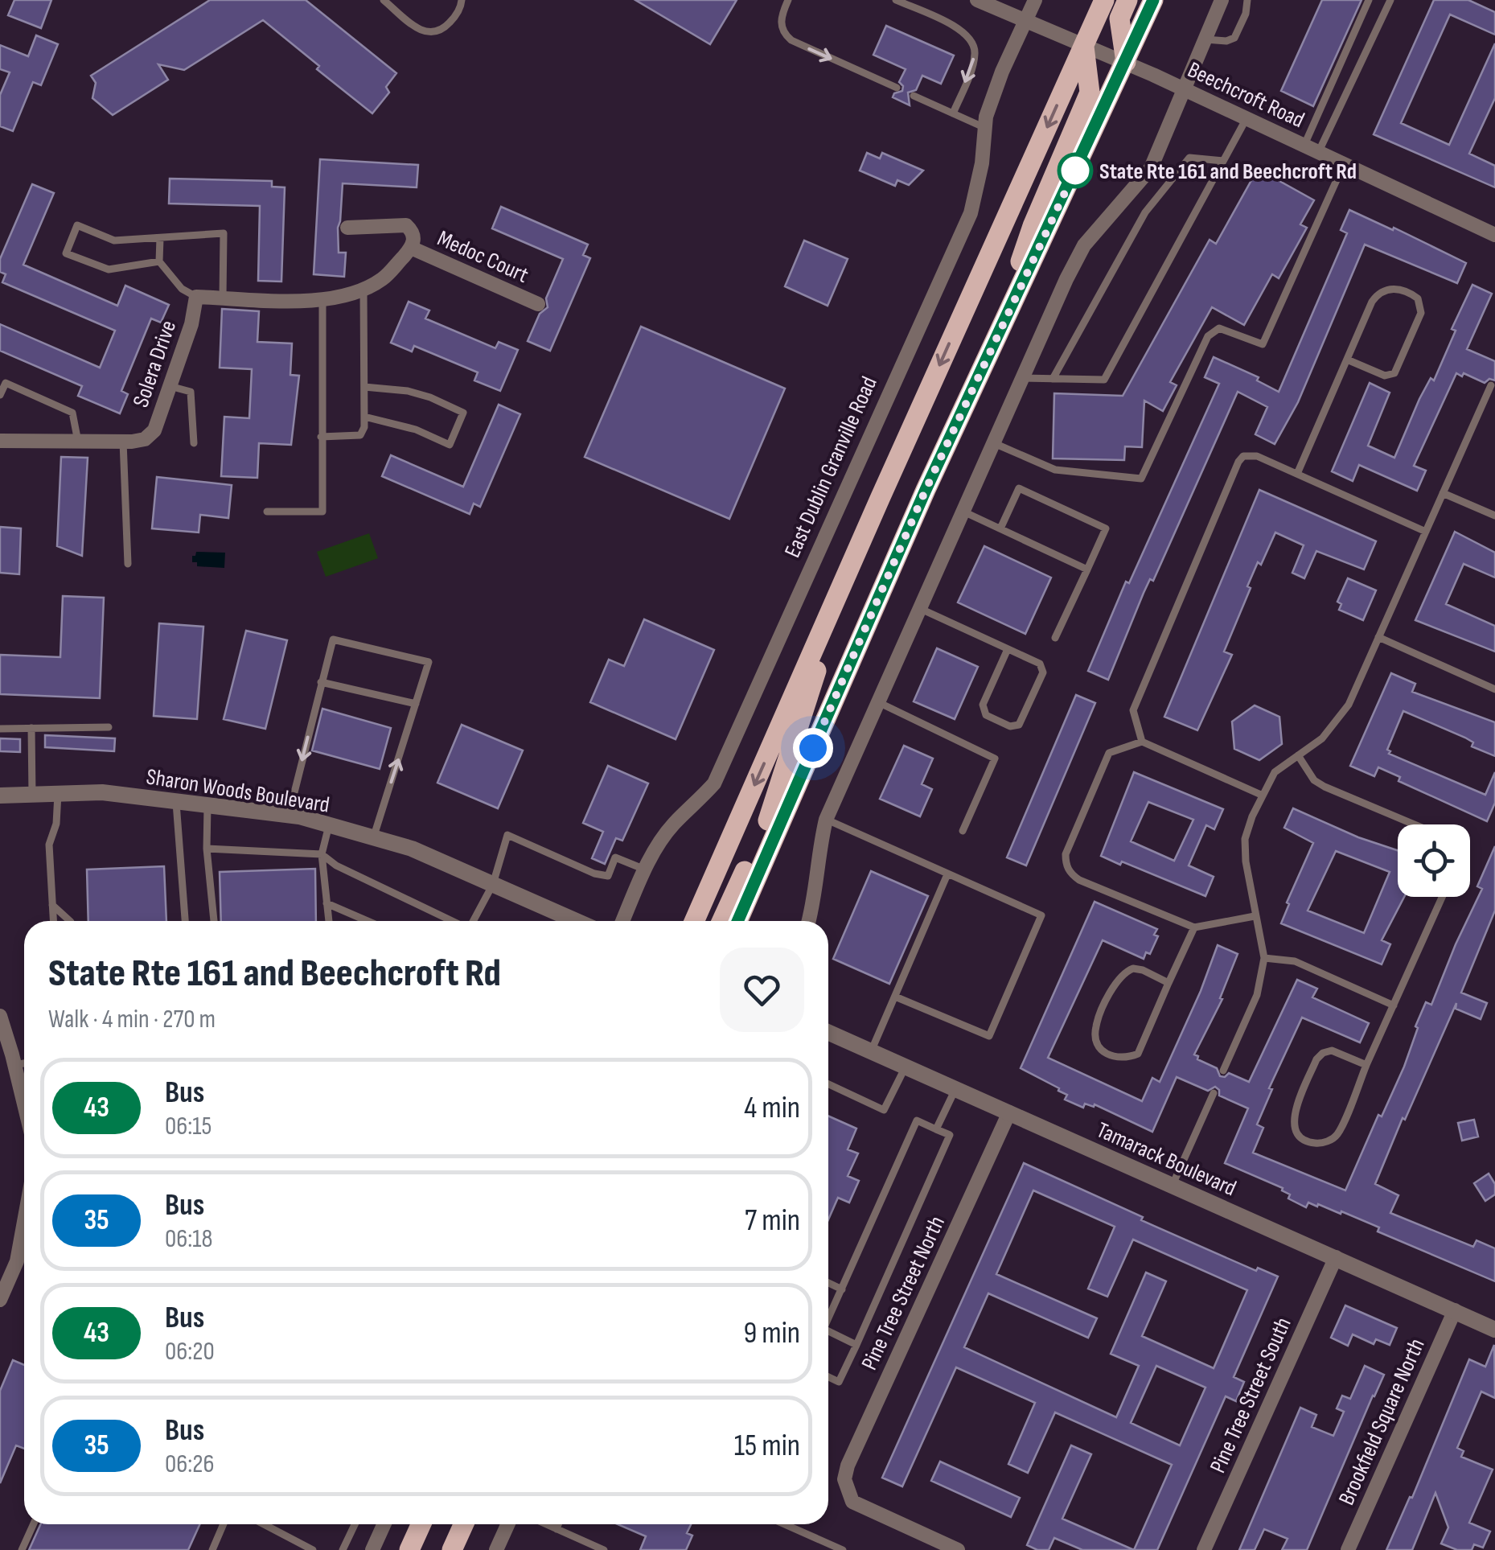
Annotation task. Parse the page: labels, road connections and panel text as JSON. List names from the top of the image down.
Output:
{
  "streets": {
    "street": [
      "Beechcroft Road",
      "Medoc Court",
      "Solera Drive",
      "East Dublin Granville Road",
      "Sharon Woods Boulevard",
      "Tamarack Boulevard",
      "Pine Tree Street North",
      "Pine Tree Street South",
      "Brookfield Square North"
    ]
  },
  "crossings": [
    ["Beechcroft Road", "East Dublin Granville Road"],
    ["Tamarack Boulevard", "Pine Tree Street North"],
    ["Tamarack Boulevard", "Pine Tree Street South"],
    ["Tamarack Boulevard", "Brookfield Square North"]
  ],
  "places": ["State Rte 161 and Beechcroft Rd"],
  "lines": ["bus line 43"],
  "page": {
    "heading": ["State Rte 161 and Beechcroft Rd", "Walk · 4 min · 270 m"],
    "list": [
      {
        "mark": "43",
        "name": "Bus",
        "note": "06:15",
        "value": "4 min"
      },
      {
        "mark": "35",
        "name": "Bus",
        "note": "06:18",
        "value": "7 min"
      },
      {
        "mark": "43",
        "name": "Bus",
        "note": "06:20",
        "value": "9 min"
      },
      {
        "mark": "35",
        "name": "Bus",
        "note": "06:26",
        "value": "15 min"
      }
    ]
  }
}
